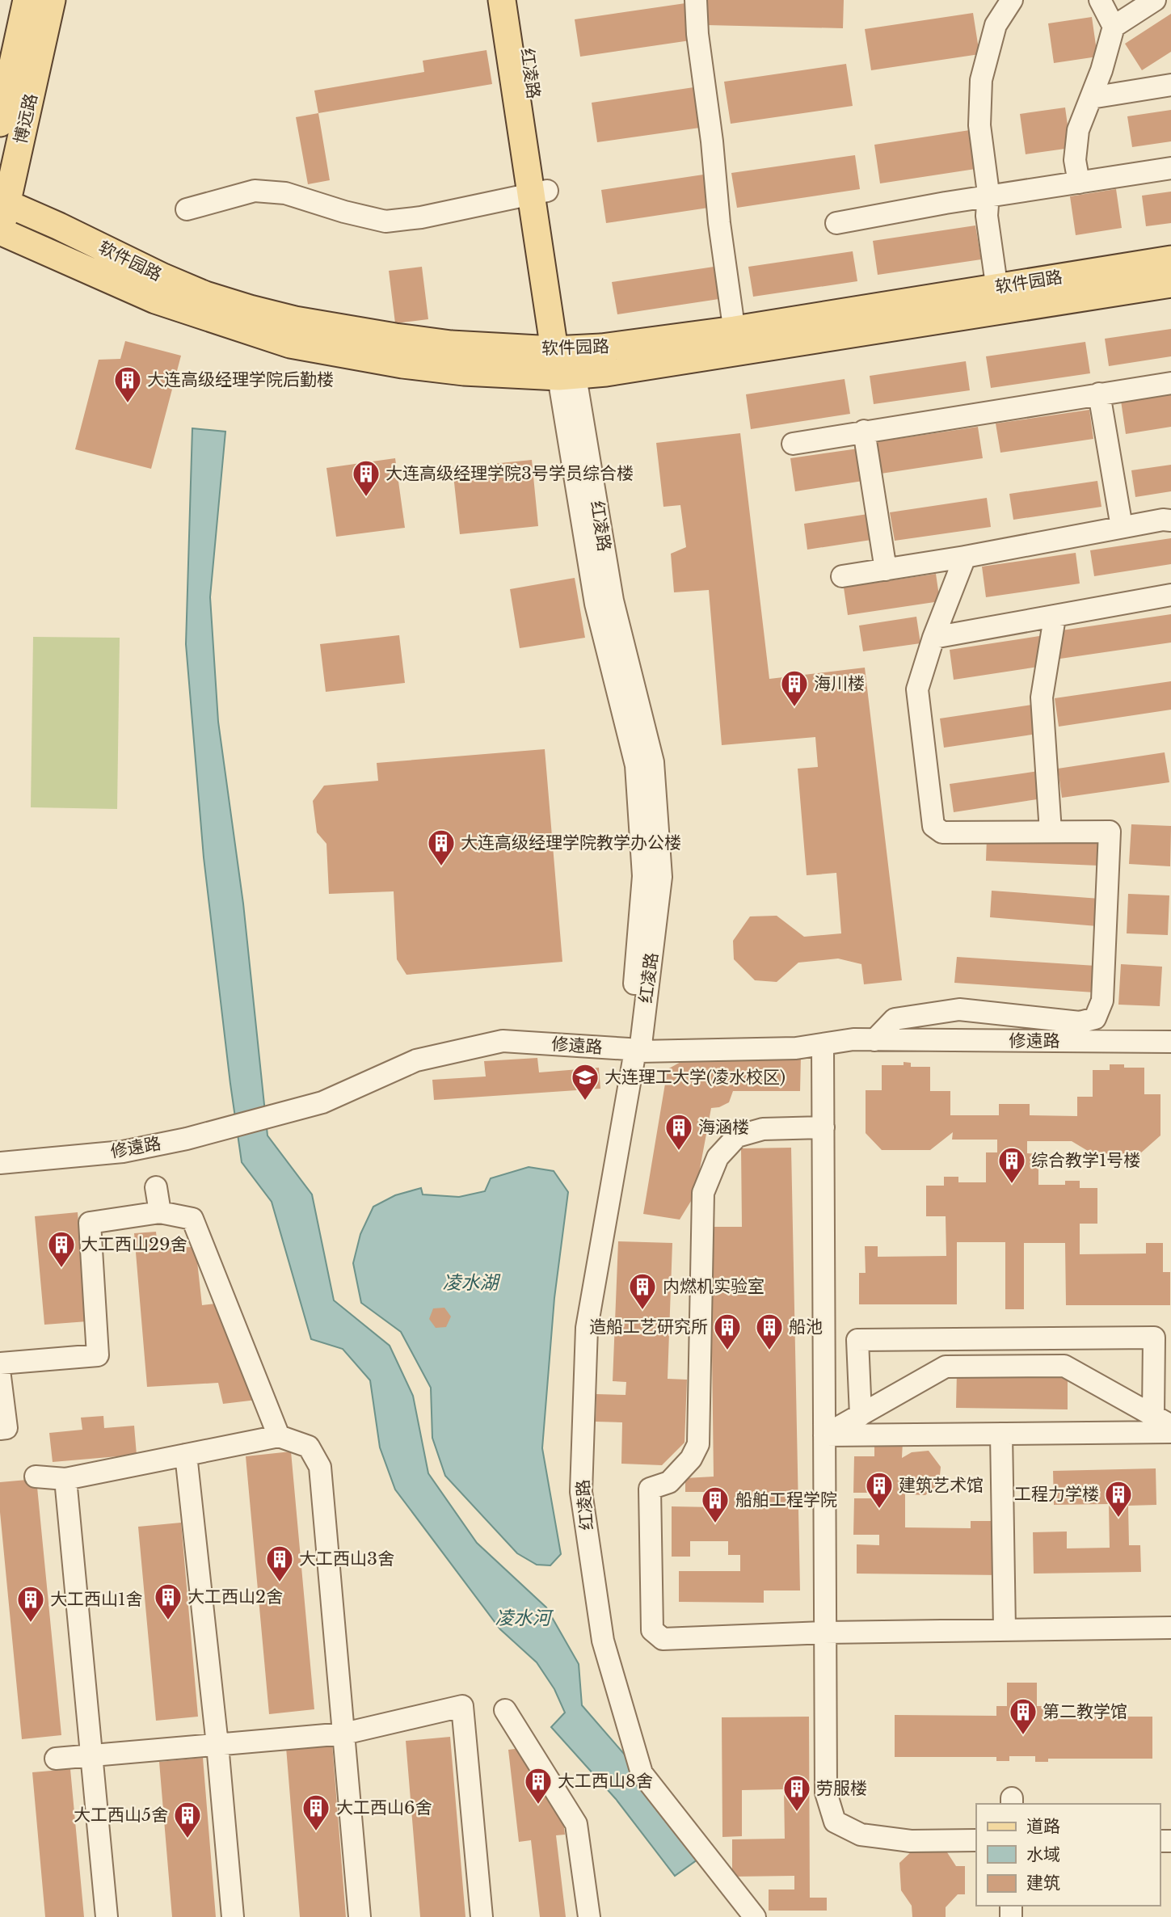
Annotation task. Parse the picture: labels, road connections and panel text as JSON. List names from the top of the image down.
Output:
{
  "streets": {
    "main road": ["红凌路", "博远路", "软件园路"],
    "street": ["修遠路"]
  },
  "crossings": [
    ["红凌路", "软件园路"],
    ["红凌路", "修遠路"],
    ["博远路", "软件园路"]
  ],
  "water": ["凌水湖", "凌水河"],
  "places": {
    "building": [
      "大连高级经理学院后勤楼",
      "大连高级经理学院3号学员综合楼",
      "海川楼",
      "大连高级经理学院教学办公楼",
      "海涵楼",
      "综合教学1号楼",
      "大工西山29舍",
      "内燃机实验室",
      "造船工艺研究所",
      "船池",
      "建筑艺术馆",
      "工程力学楼",
      "船舶工程学院",
      "大工西山3舍",
      "大工西山2舍",
      "大工西山1舍",
      "第二教学馆",
      "大工西山8舍",
      "劳服楼",
      "大工西山6舍",
      "大工西山5舍"
    ],
    "school or university": ["大连理工大学(凌水校区)"]
  },
  "legend": ["道路", "水域", "建筑"]
}
